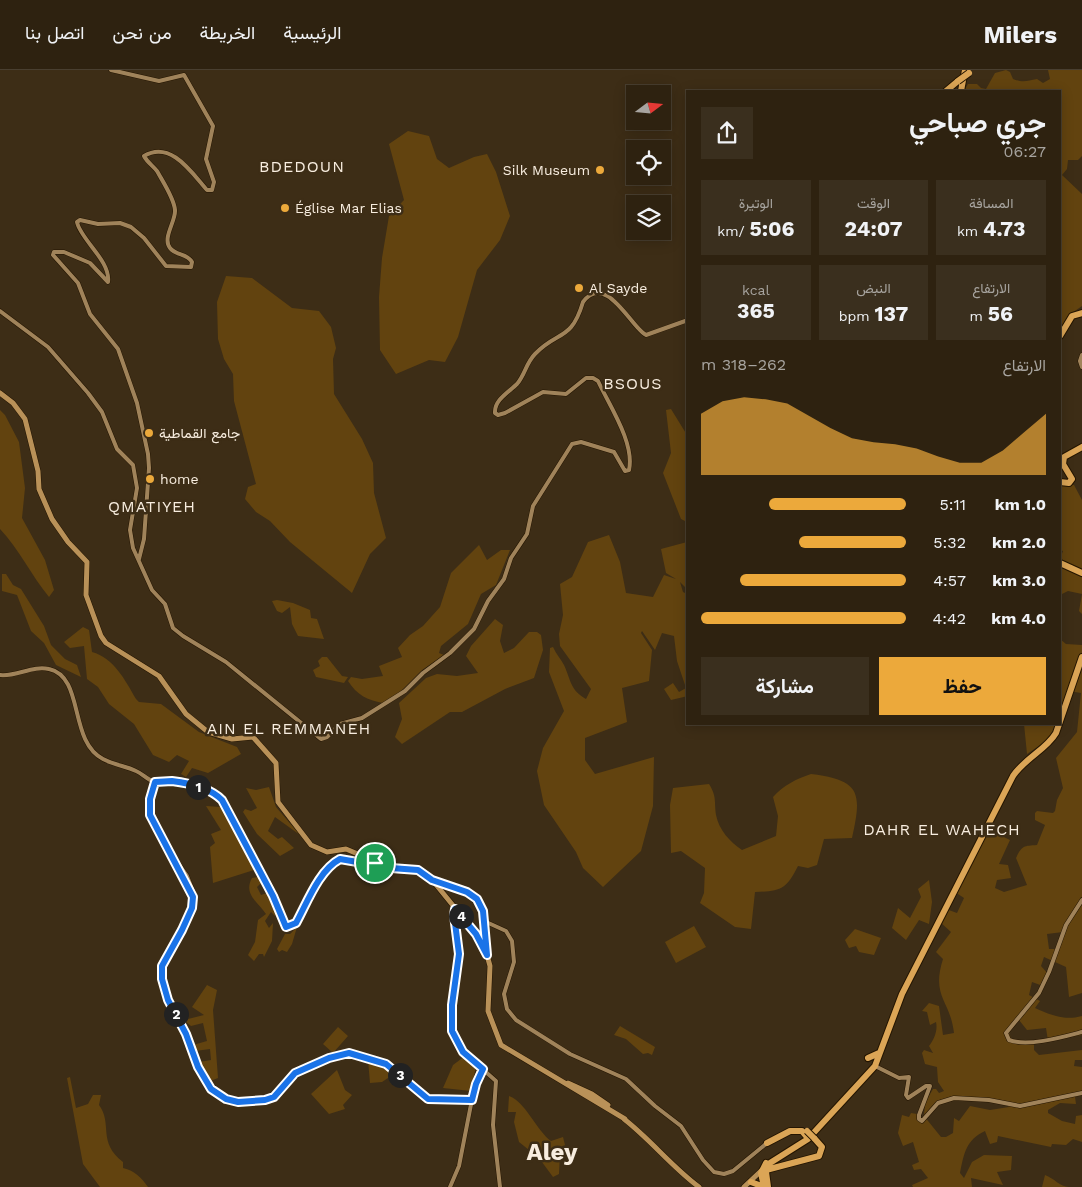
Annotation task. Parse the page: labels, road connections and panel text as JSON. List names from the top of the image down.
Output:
{
  "districts": [
    "BDEDOUN",
    "BSOUS",
    "QMATIYEH",
    "AIN EL REMMANEH",
    "DAHR EL WAHECH",
    "Aley"
  ],
  "places": [
    "Silk Museum",
    "Église Mar Elias",
    "Al Sayde",
    "جامع القماطية",
    "home"
  ],
  "north": "right",
  "page": {
    "header": "Milers",
    "nav": [
      "الرئيسية",
      "الخريطة",
      "من نحن",
      "اتصل بنا"
    ],
    "heading": ["جري صباحي", "06:27"],
    "stats": [
      ["المسافة", "4.73 km"],
      ["الوقت", "24:07"],
      ["الوتيرة", "5:06 /km"],
      ["الارتفاع", "56 m"],
      ["النبض", "137 bpm"],
      ["kcal", "365"]
    ],
    "chart": ["الارتفاع", "262–318 m"],
    "list": [
      {
        "name": "1.0 km",
        "note": "5:11"
      },
      {
        "name": "2.0 km",
        "note": "5:32"
      },
      {
        "name": "3.0 km",
        "note": "4:57"
      },
      {
        "name": "4.0 km",
        "note": "4:42"
      }
    ],
    "buttons": ["حفظ", "مشاركة"],
    "pins": [
      "1",
      "4",
      "2",
      "3"
    ]
  }
}
